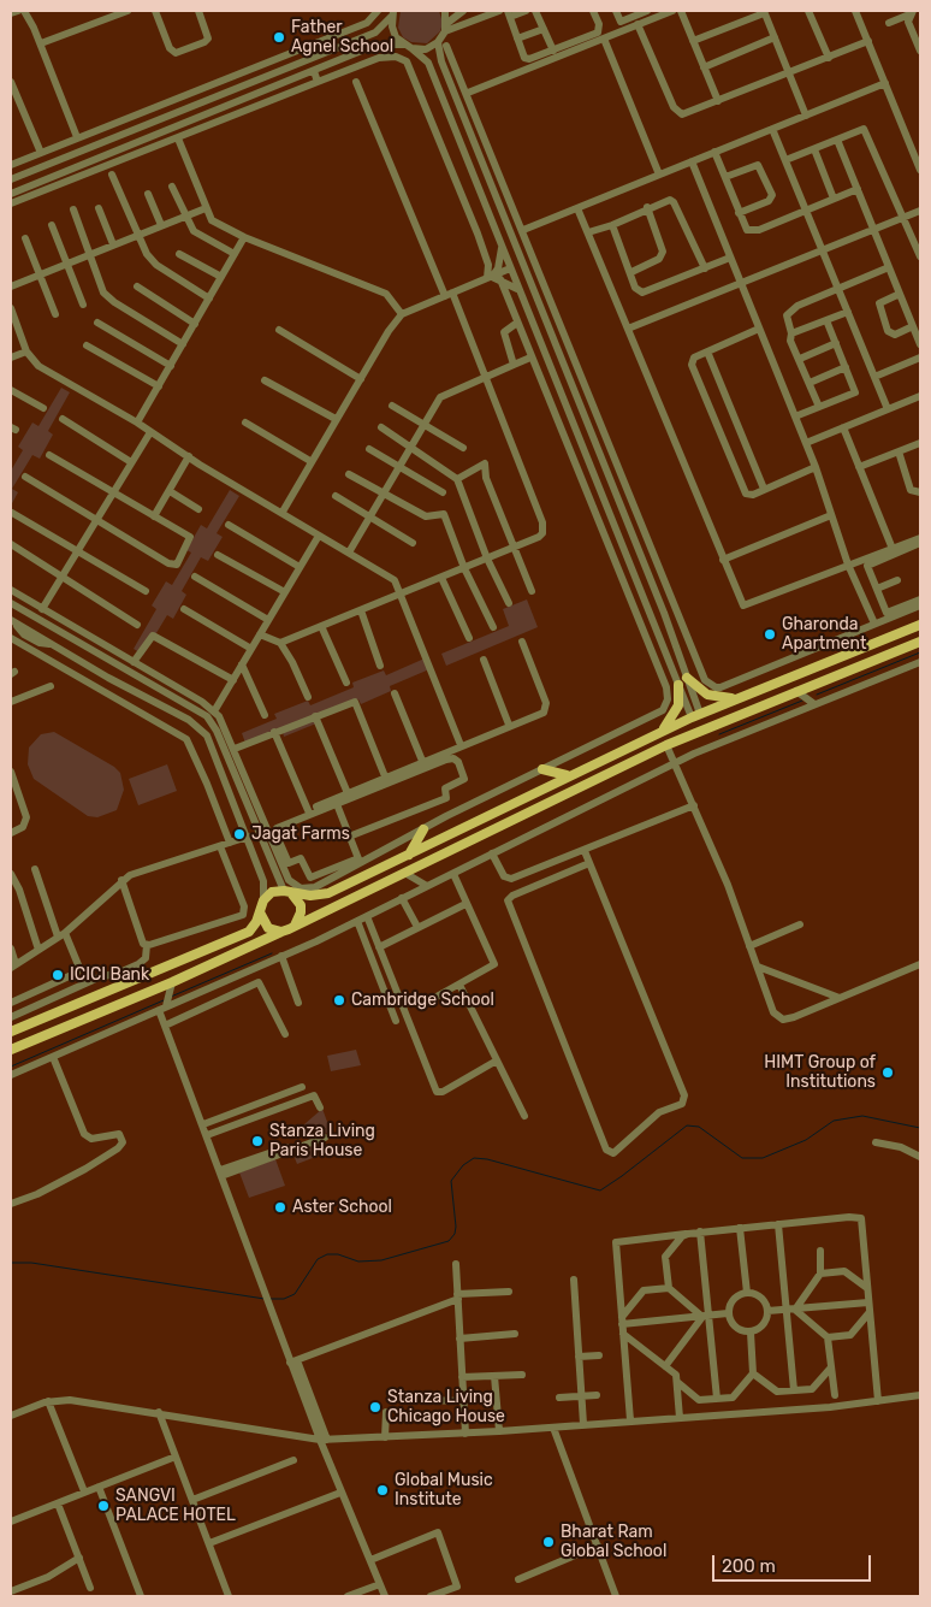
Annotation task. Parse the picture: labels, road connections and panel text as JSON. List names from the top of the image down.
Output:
{
  "places": [
    "Father Agnel School",
    "Gharonda Apartment",
    "Jagat Farms",
    "ICICI Bank",
    "Cambridge School",
    "HIMT Group of Institutions",
    "Stanza Living Paris House",
    "Aster School",
    "Stanza Living Chicago House",
    "Global Music Institute",
    "SANGVI PALACE HOTEL",
    "Bharat Ram Global School"
  ],
  "scale_bar": "200 m"
}
